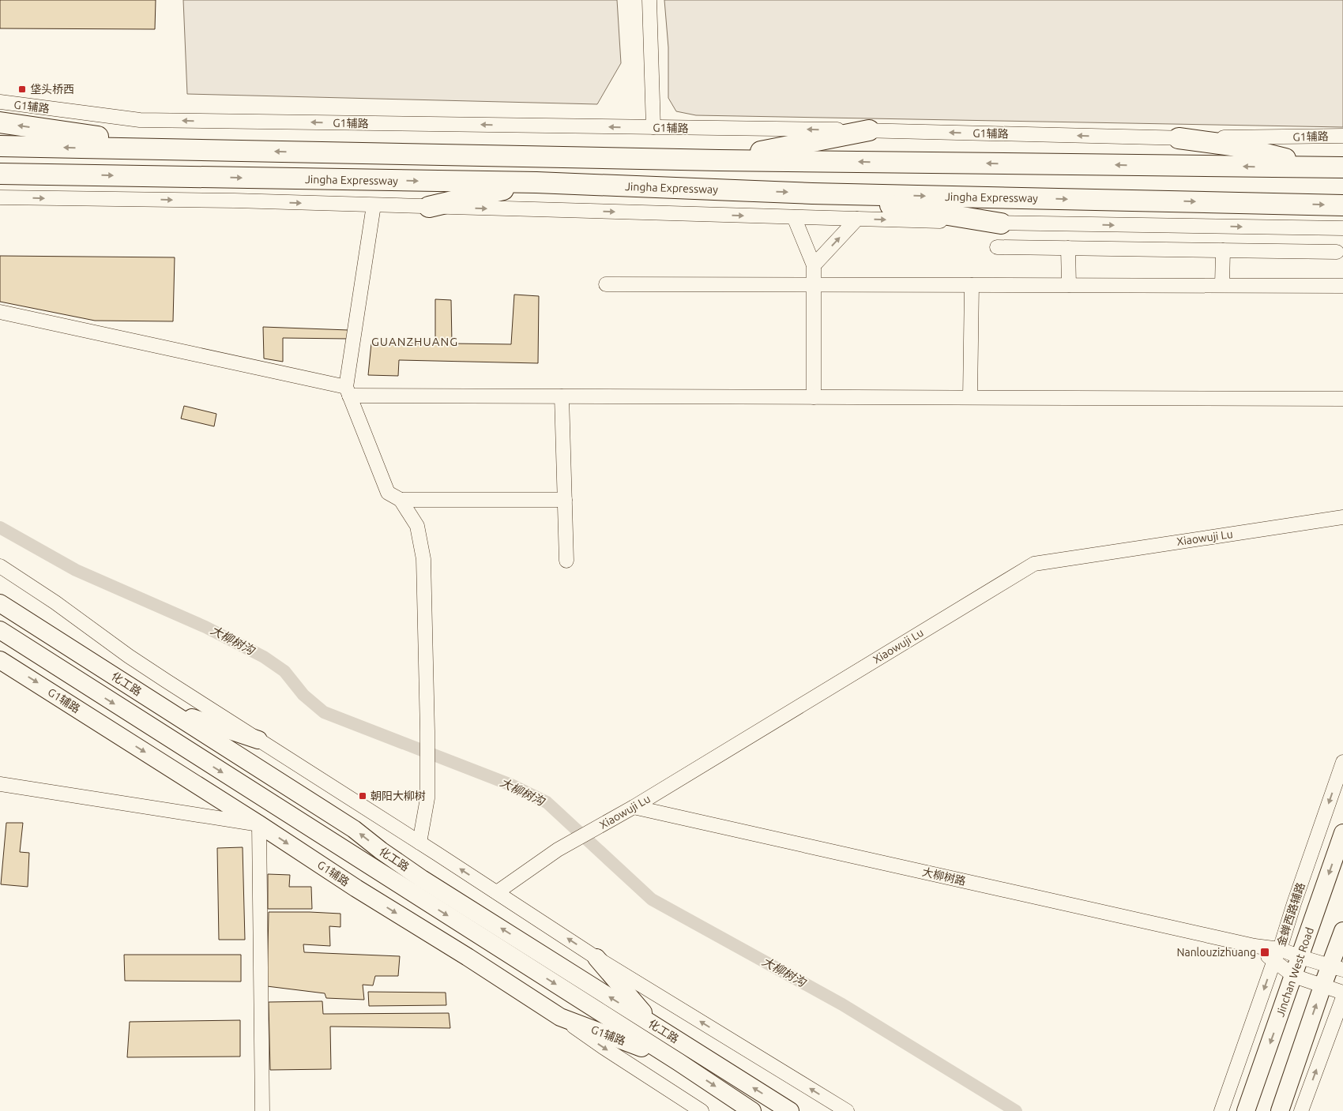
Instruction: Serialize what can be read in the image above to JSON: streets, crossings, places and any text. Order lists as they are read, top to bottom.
{
  "streets": {
    "highway": ["Jingha Expressway"],
    "main road": ["G1辅路", "化工路", "Jinchan West Road"],
    "street": ["Xiaowuji Lu", "大柳树路", "金蝉西路辅路"]
  },
  "crossings": [
    ["G1辅路", "化工路"],
    ["Xiaowuji Lu", "大柳树路"],
    ["大柳树路", "金蝉西路辅路"],
    ["大柳树路", "Jinchan West Road"]
  ],
  "districts": ["GUANZHUANG"],
  "water": ["大柳树沟"],
  "places": {
    "transit": ["垡头桥西", "朝阳大柳树", "Nanlouzizhuang"]
  }
}
